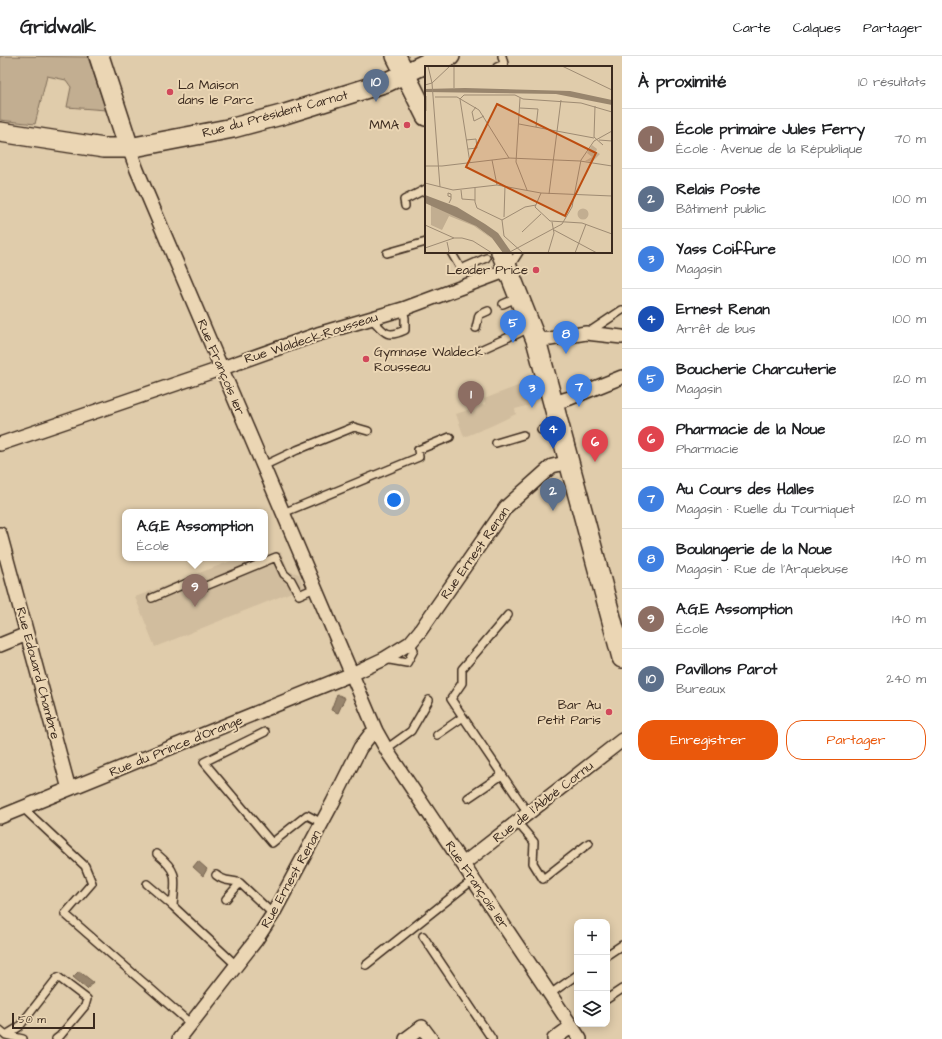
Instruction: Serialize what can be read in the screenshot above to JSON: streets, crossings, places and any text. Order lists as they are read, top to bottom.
{
  "streets": {
    "main road": ["Rue du Président Carnot", "Rue François 1er"],
    "street": [
      "Rue Waldeck-Rousseau",
      "Rue Ernest Renan",
      "Rue Edouard Chambre",
      "Rue du Prince d'Orange",
      "Rue de l'Abbé Cornu"
    ]
  },
  "crossings": [
    ["Rue du Président Carnot", "Rue François 1er"],
    ["Rue Waldeck-Rousseau", "Rue François 1er"],
    ["Rue François 1er", "Rue Ernest Renan"],
    ["Rue François 1er", "Rue du Prince d'Orange"],
    ["Rue François 1er", "Rue de l'Abbé Cornu"],
    ["Rue Ernest Renan", "Rue du Prince d'Orange"],
    ["Rue Edouard Chambre", "Rue du Prince d'Orange"]
  ],
  "places": [
    "La Maison dans le Parc",
    "MMA",
    "Leader Price",
    "Gymnase Waldeck Rousseau",
    "Bar Au Petit Paris"
  ],
  "scale_bar": "50 m",
  "page": {
    "header": "Gridwalk",
    "nav": ["Carte", "Calques", "Partager"],
    "heading": ["À proximité", "10 résultats"],
    "pins": [
      "10",
      "5",
      "8",
      "7",
      "3",
      "1",
      "4",
      "6",
      "2",
      "9"
    ],
    "list": [
      {
        "mark": "1",
        "name": "École primaire Jules Ferry",
        "note": "École · Avenue de la République",
        "value": "70 m"
      },
      {
        "mark": "2",
        "name": "Relais Poste",
        "note": "Bâtiment public",
        "value": "100 m"
      },
      {
        "mark": "3",
        "name": "Yass Coiffure",
        "note": "Magasin",
        "value": "100 m"
      },
      {
        "mark": "4",
        "name": "Ernest Renan",
        "note": "Arrêt de bus",
        "value": "100 m"
      },
      {
        "mark": "5",
        "name": "Boucherie Charcuterie",
        "note": "Magasin",
        "value": "120 m"
      },
      {
        "mark": "6",
        "name": "Pharmacie de la Noue",
        "note": "Pharmacie",
        "value": "120 m"
      },
      {
        "mark": "7",
        "name": "Au Cours des Halles",
        "note": "Magasin · Ruelle du Tourniquet",
        "value": "120 m"
      },
      {
        "mark": "8",
        "name": "Boulangerie de la Noue",
        "note": "Magasin · Rue de l'Arquebuse",
        "value": "140 m"
      },
      {
        "mark": "9",
        "name": "A.G.E Assomption",
        "note": "École",
        "value": "140 m"
      },
      {
        "mark": "10",
        "name": "Pavillons Parot",
        "note": "Bureaux",
        "value": "240 m"
      }
    ],
    "popup": ["A.G.E Assomption", "École"],
    "buttons": ["Enregistrer", "Partager"],
    "map_buttons": ["+", "−"],
    "scale": "50 m"
  }
}
